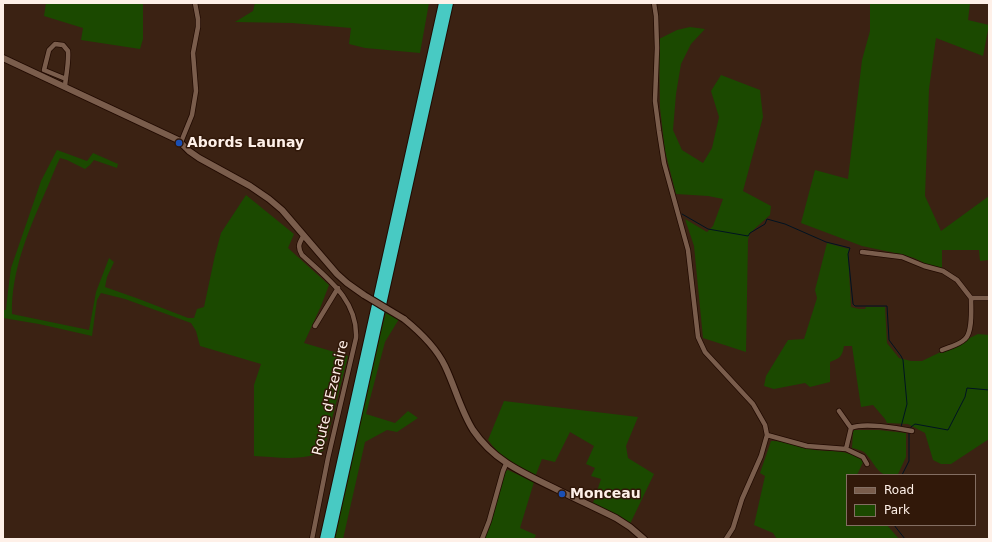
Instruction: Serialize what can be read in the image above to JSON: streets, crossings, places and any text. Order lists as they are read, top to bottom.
{
  "streets": {
    "street": ["Route d'Ezenaire"]
  },
  "places": ["Abords Launay", "Monceau"],
  "legend": ["Road", "Park"]
}
